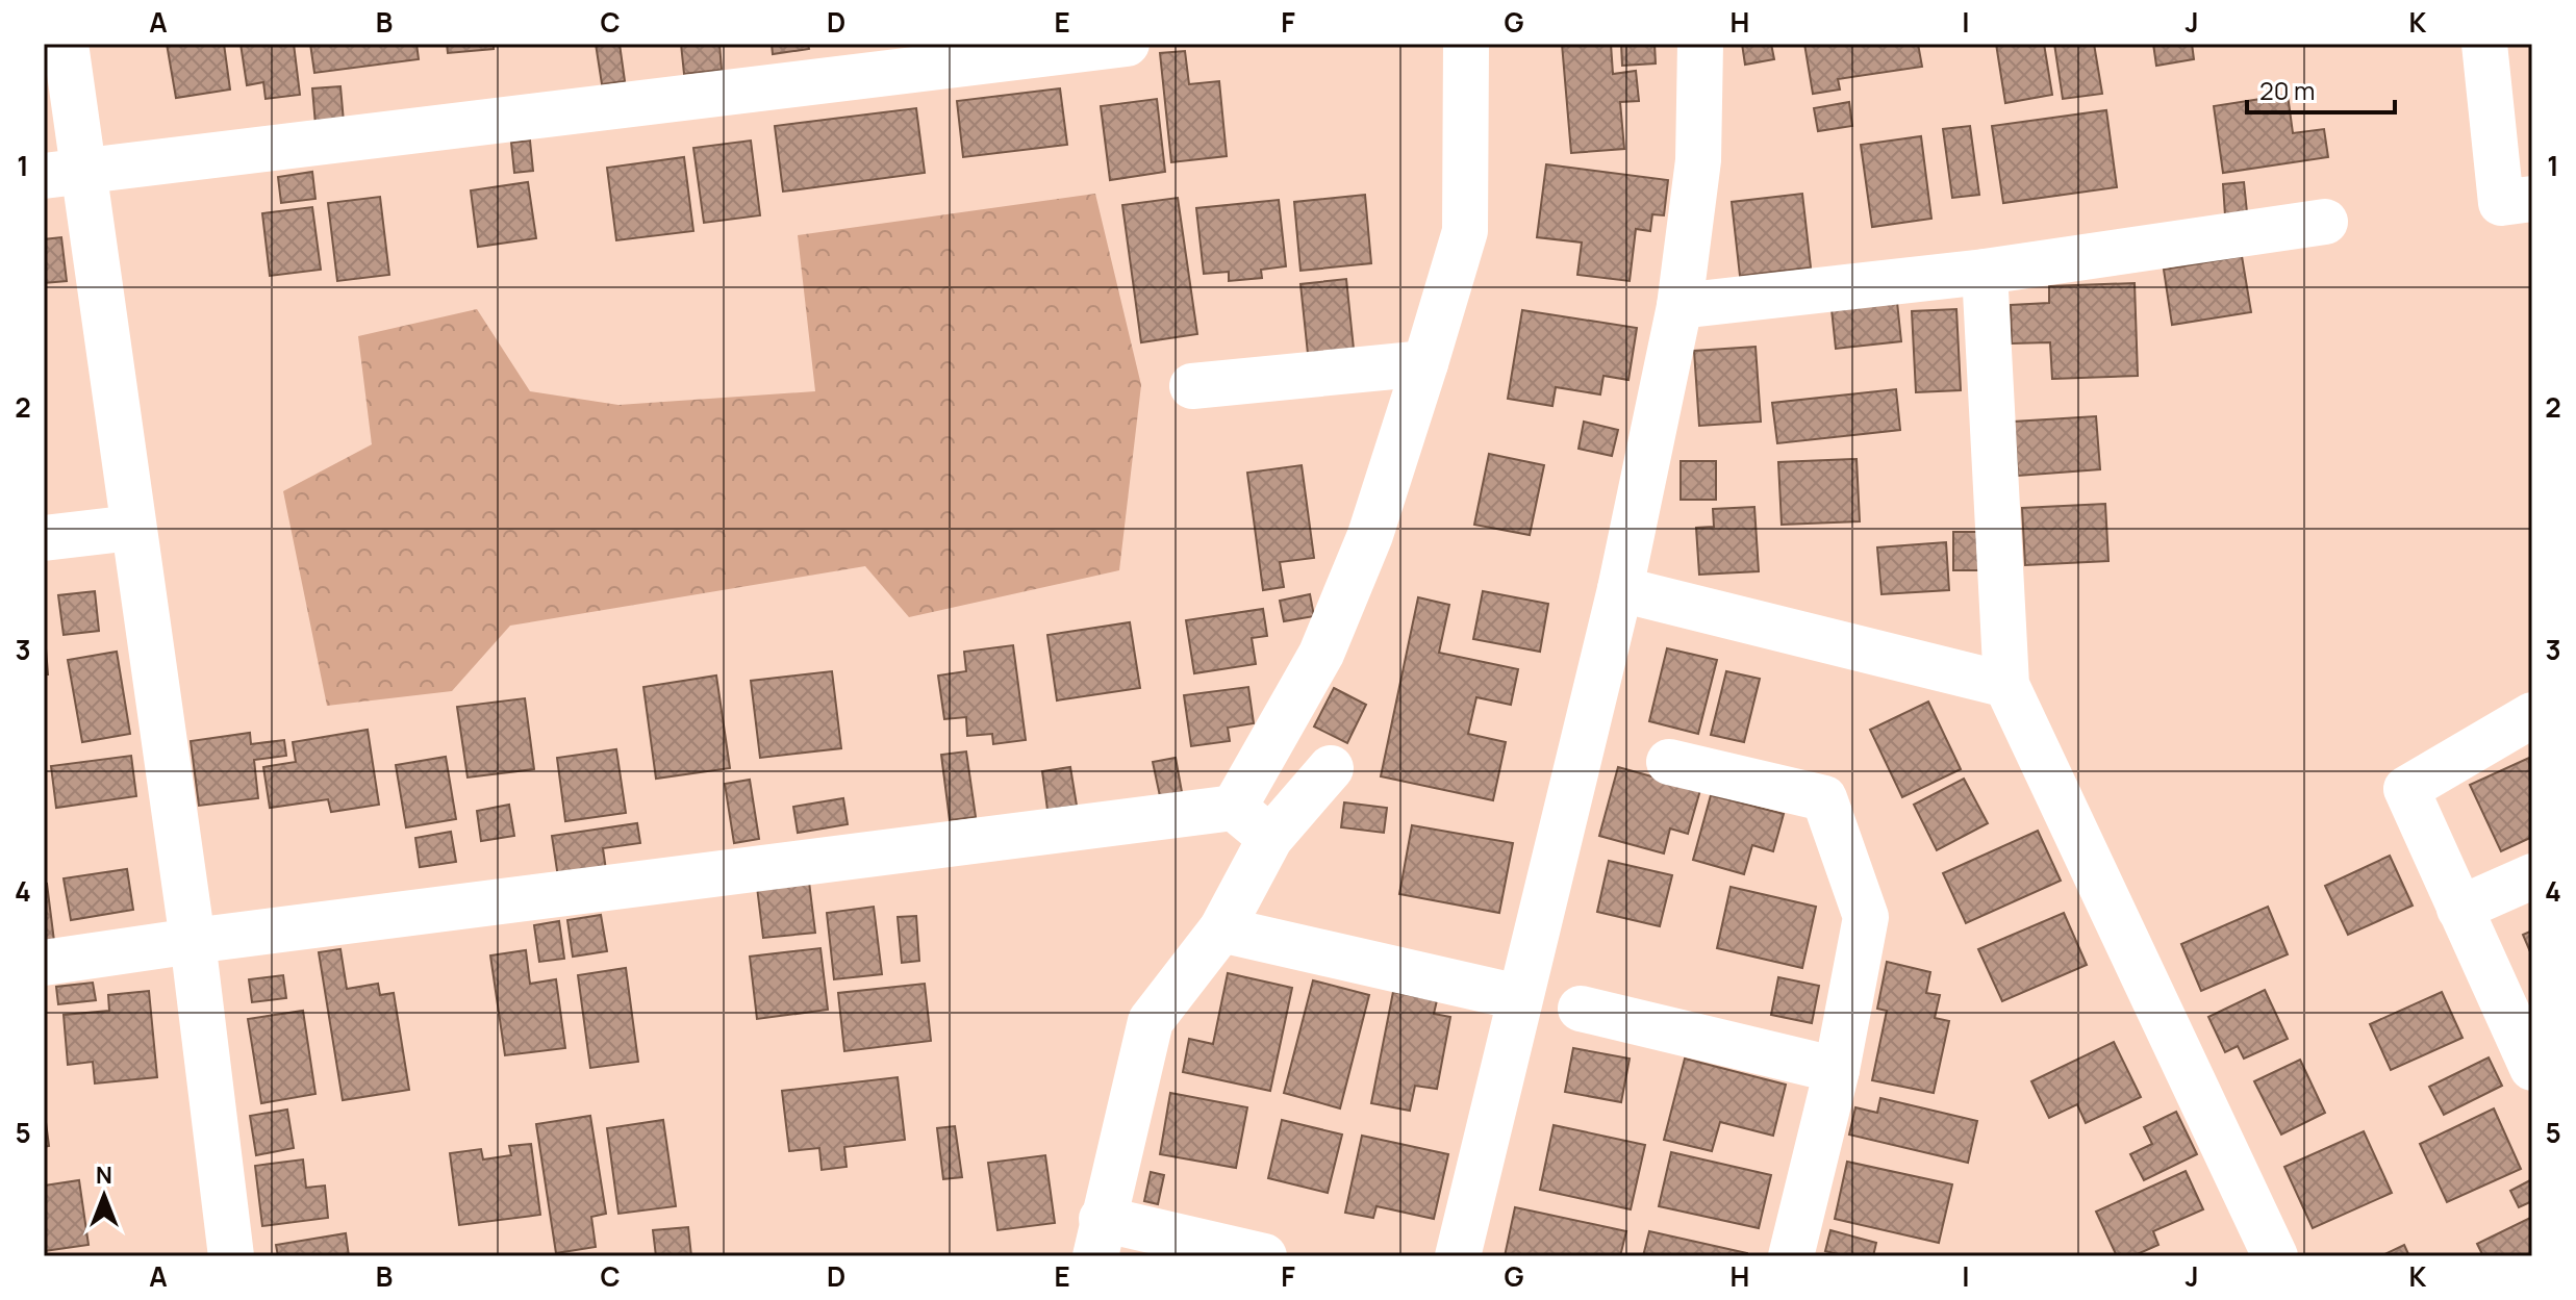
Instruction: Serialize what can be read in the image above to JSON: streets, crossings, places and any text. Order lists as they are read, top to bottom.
{
  "scale_bar": "20 m",
  "north": "top",
  "grid": {
    "columns": [
      "A",
      "B",
      "C",
      "D",
      "E",
      "F",
      "G",
      "H",
      "I",
      "J",
      "K"
    ],
    "rows": [
      "1",
      "2",
      "3",
      "4",
      "5"
    ]
  }
}
